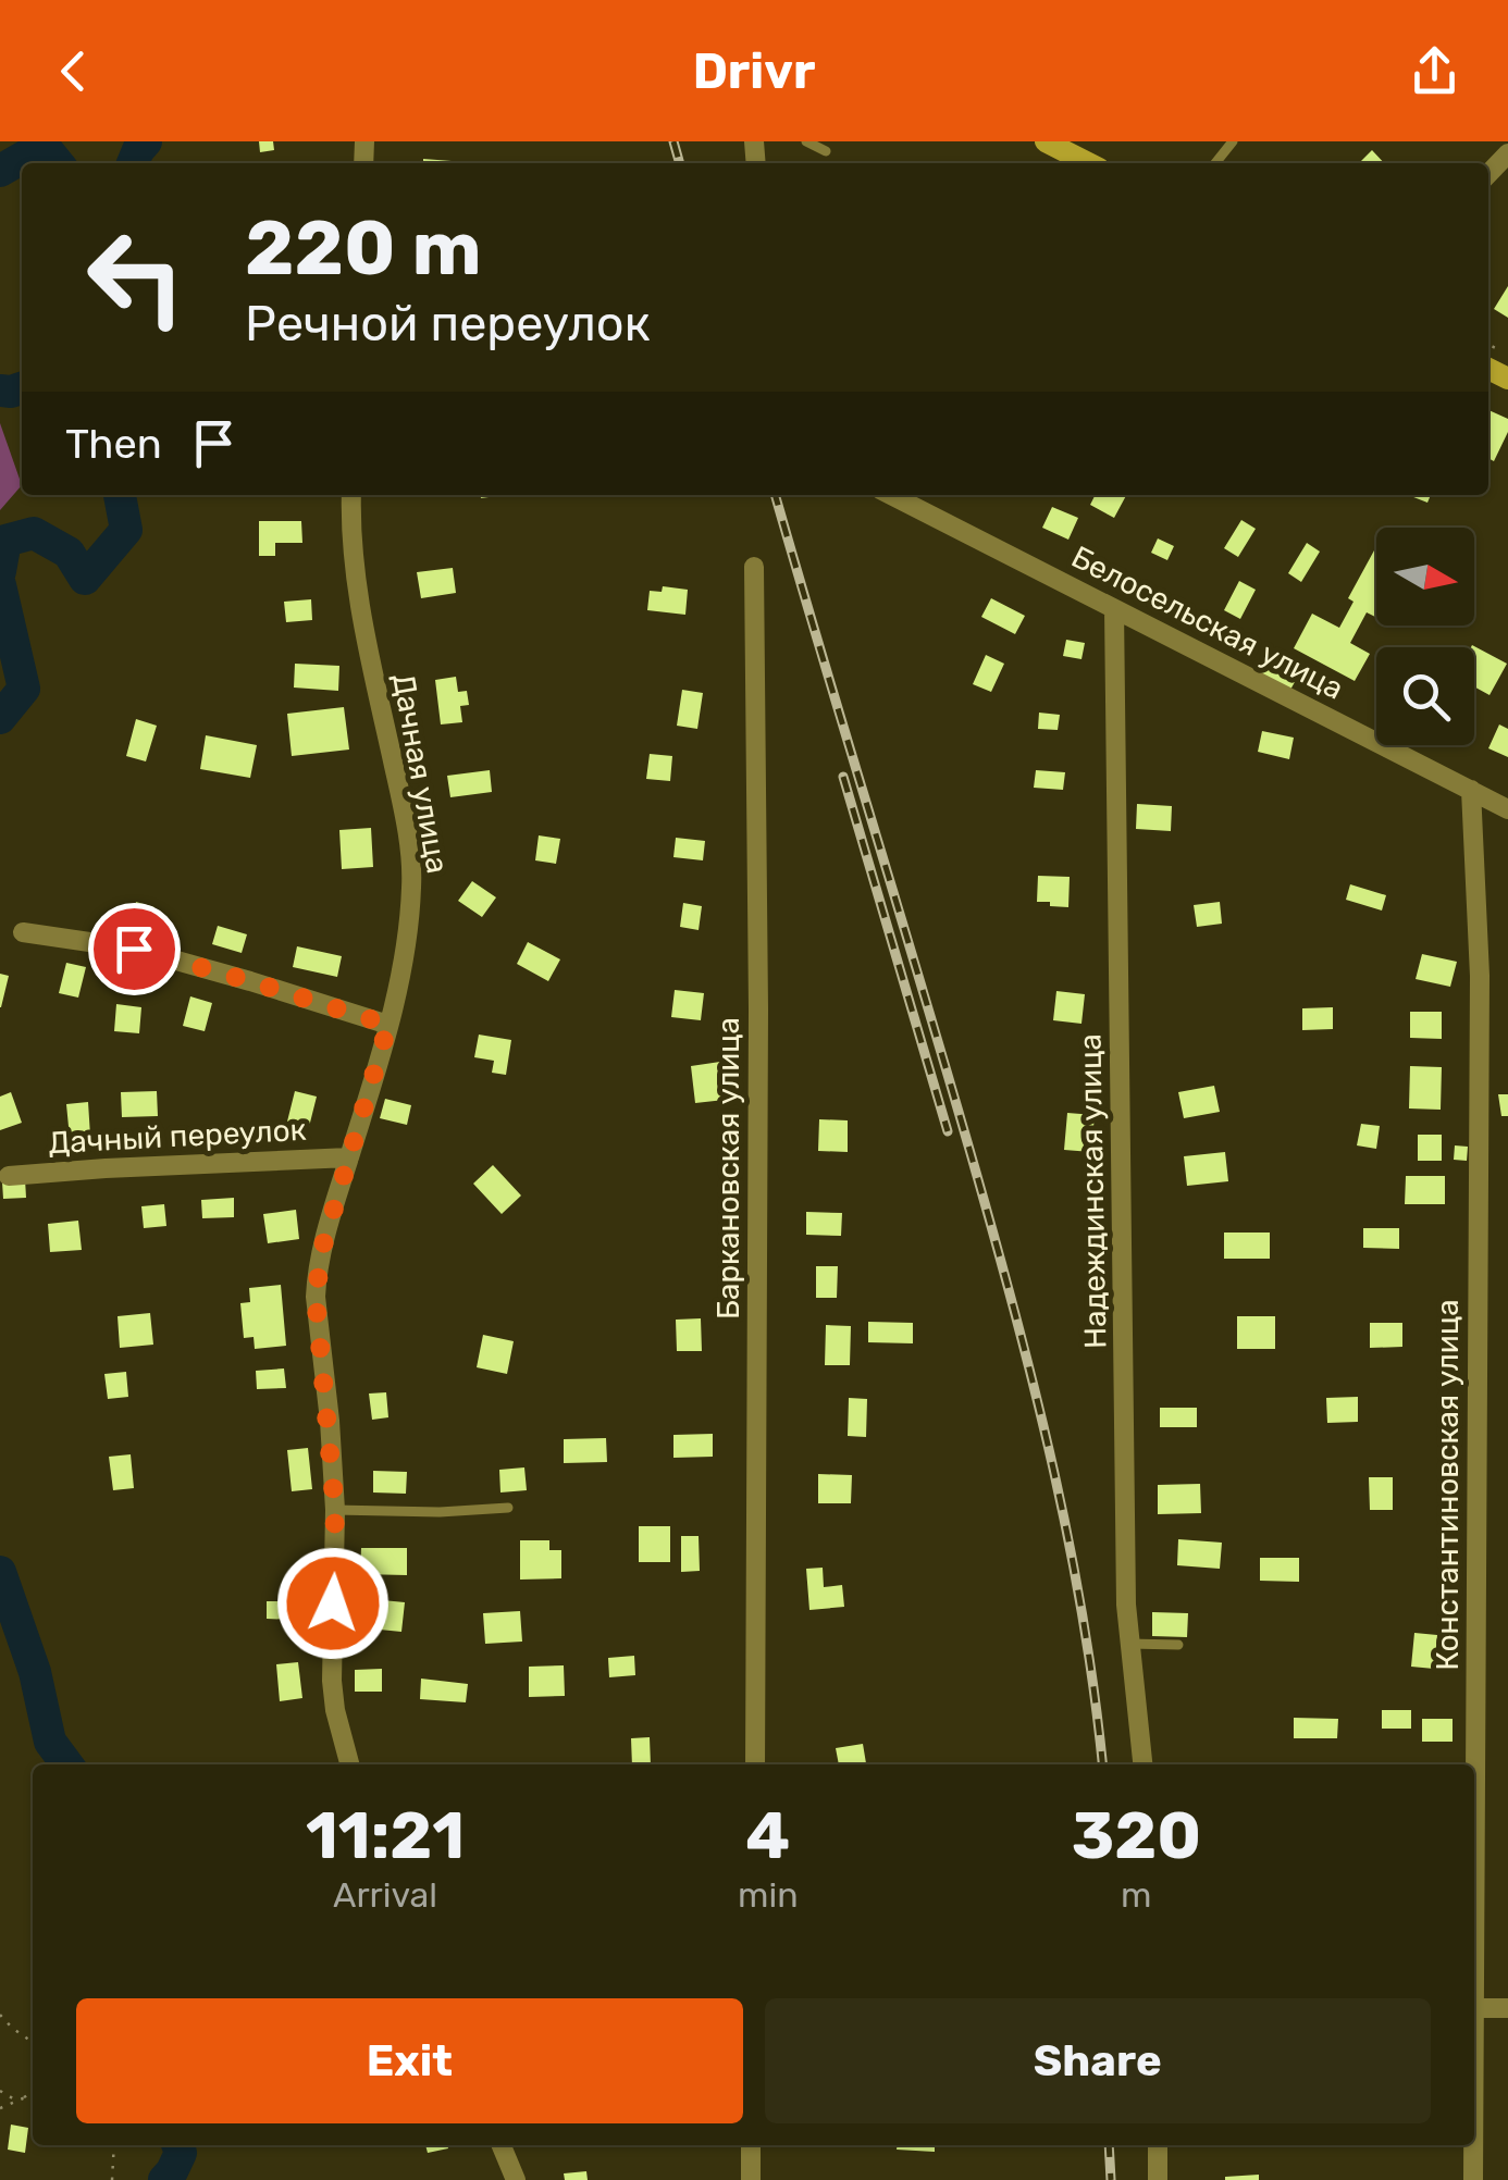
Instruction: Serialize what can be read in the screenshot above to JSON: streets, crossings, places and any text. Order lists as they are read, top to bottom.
{
  "streets": {
    "street": [
      "Белосельская улица",
      "Дачная улица",
      "Дачный переулок",
      "Баркановская улица",
      "Надеждинская улица",
      "Константиновская улица"
    ]
  },
  "crossings": [
    ["Белосельская улица", "Надеждинская улица"],
    ["Белосельская улица", "Константиновская улица"],
    ["Дачная улица", "Дачный переулок"]
  ],
  "north": "right",
  "page": {
    "header": "Drivr",
    "turn": ["220 m", "Речной переулок"],
    "then": "Then",
    "eta": [
      "11:21",
      "Arrival",
      "4",
      "min",
      "320",
      "m"
    ],
    "buttons": ["Exit", "Share"]
  }
}
